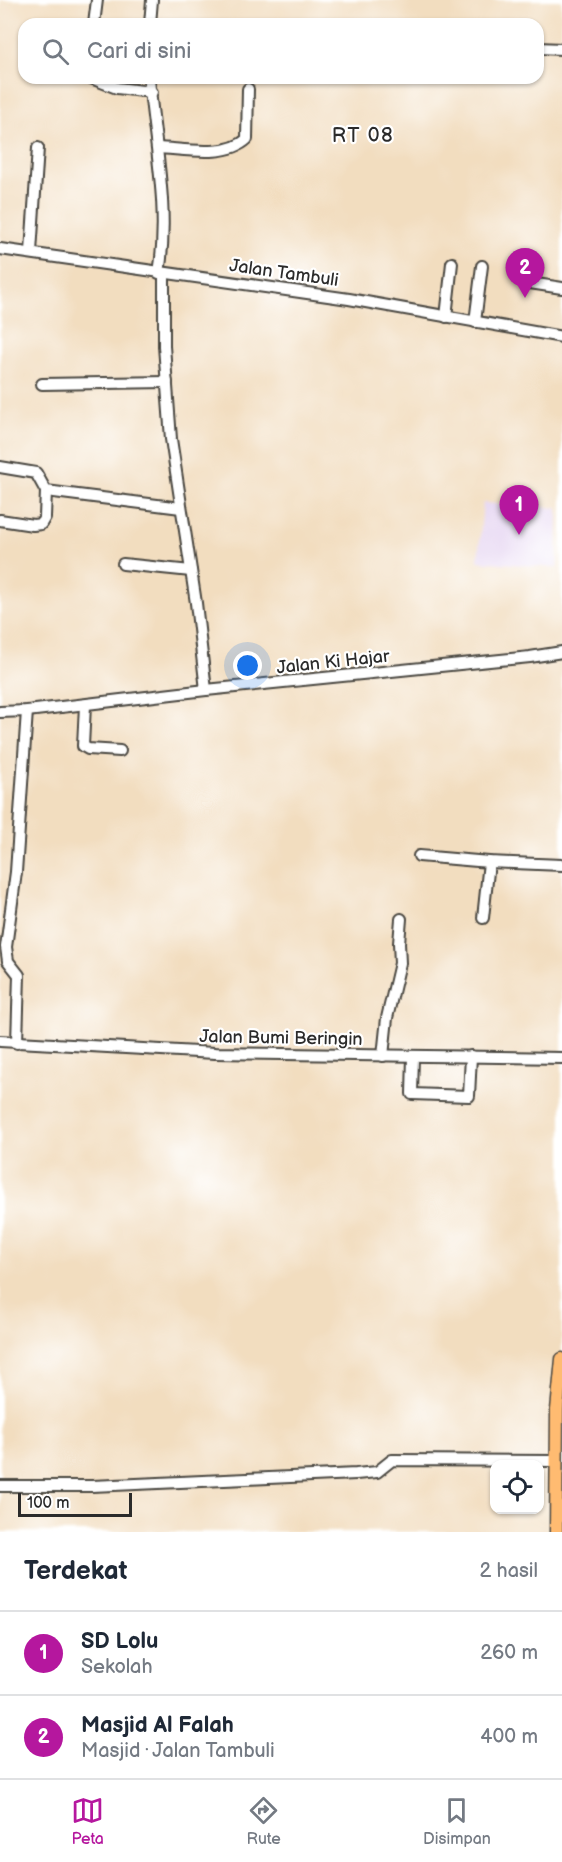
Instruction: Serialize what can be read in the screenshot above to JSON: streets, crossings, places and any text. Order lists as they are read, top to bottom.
{
  "streets": {
    "street": ["Jalan Tambuli", "Jalan Ki Hajar", "Jalan Bumi Beringin"]
  },
  "districts": ["RT 08"],
  "scale_bar": "100 m",
  "page": {
    "search": "Cari di sini",
    "pins": ["2", "1"],
    "scale": "100 m",
    "heading": ["Terdekat", "2 hasil"],
    "list": [
      {
        "mark": "1",
        "name": "SD Lolu",
        "note": "Sekolah",
        "value": "260 m"
      },
      {
        "mark": "2",
        "name": "Masjid Al Falah",
        "note": "Masjid · Jalan Tambuli",
        "value": "400 m"
      }
    ],
    "nav": ["Peta", "Rute", "Disimpan"]
  }
}
